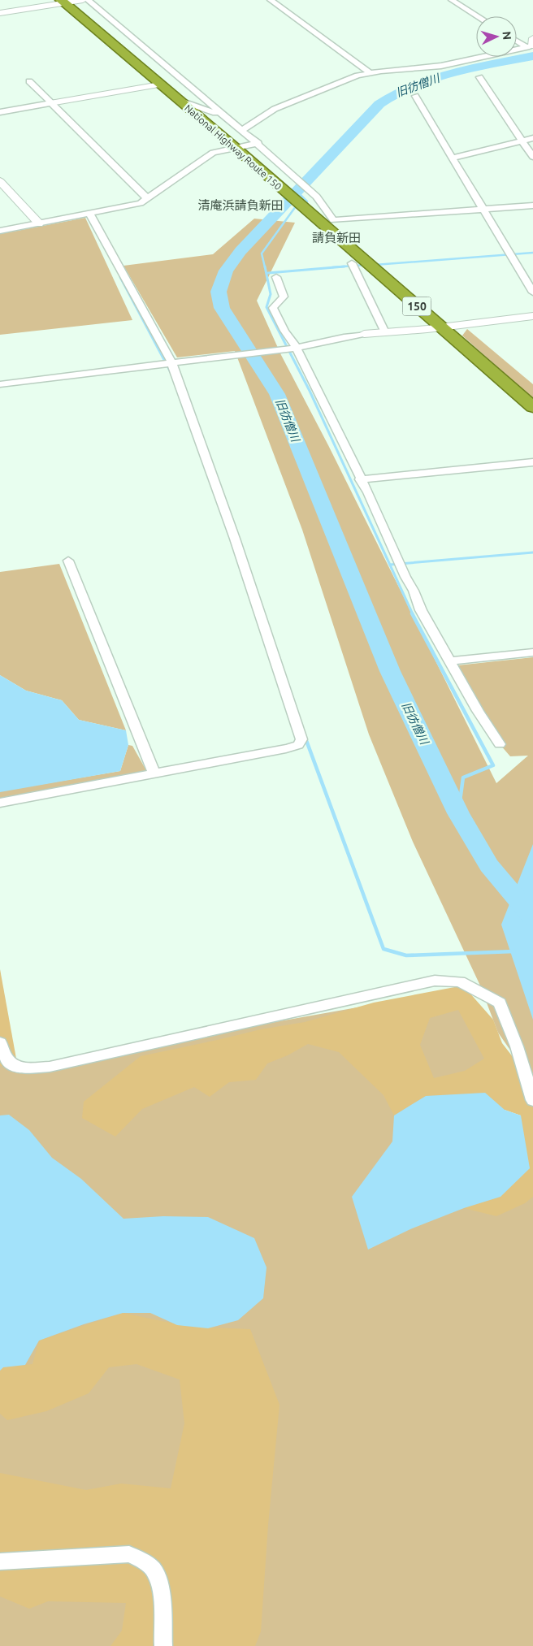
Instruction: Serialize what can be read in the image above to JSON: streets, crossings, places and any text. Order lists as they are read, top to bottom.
{
  "streets": {
    "highway": ["National Highway Route 150", "150"]
  },
  "districts": ["清庵浜請負新田", "請負新田"],
  "water": ["旧彷僧川"],
  "north": "right"
}
